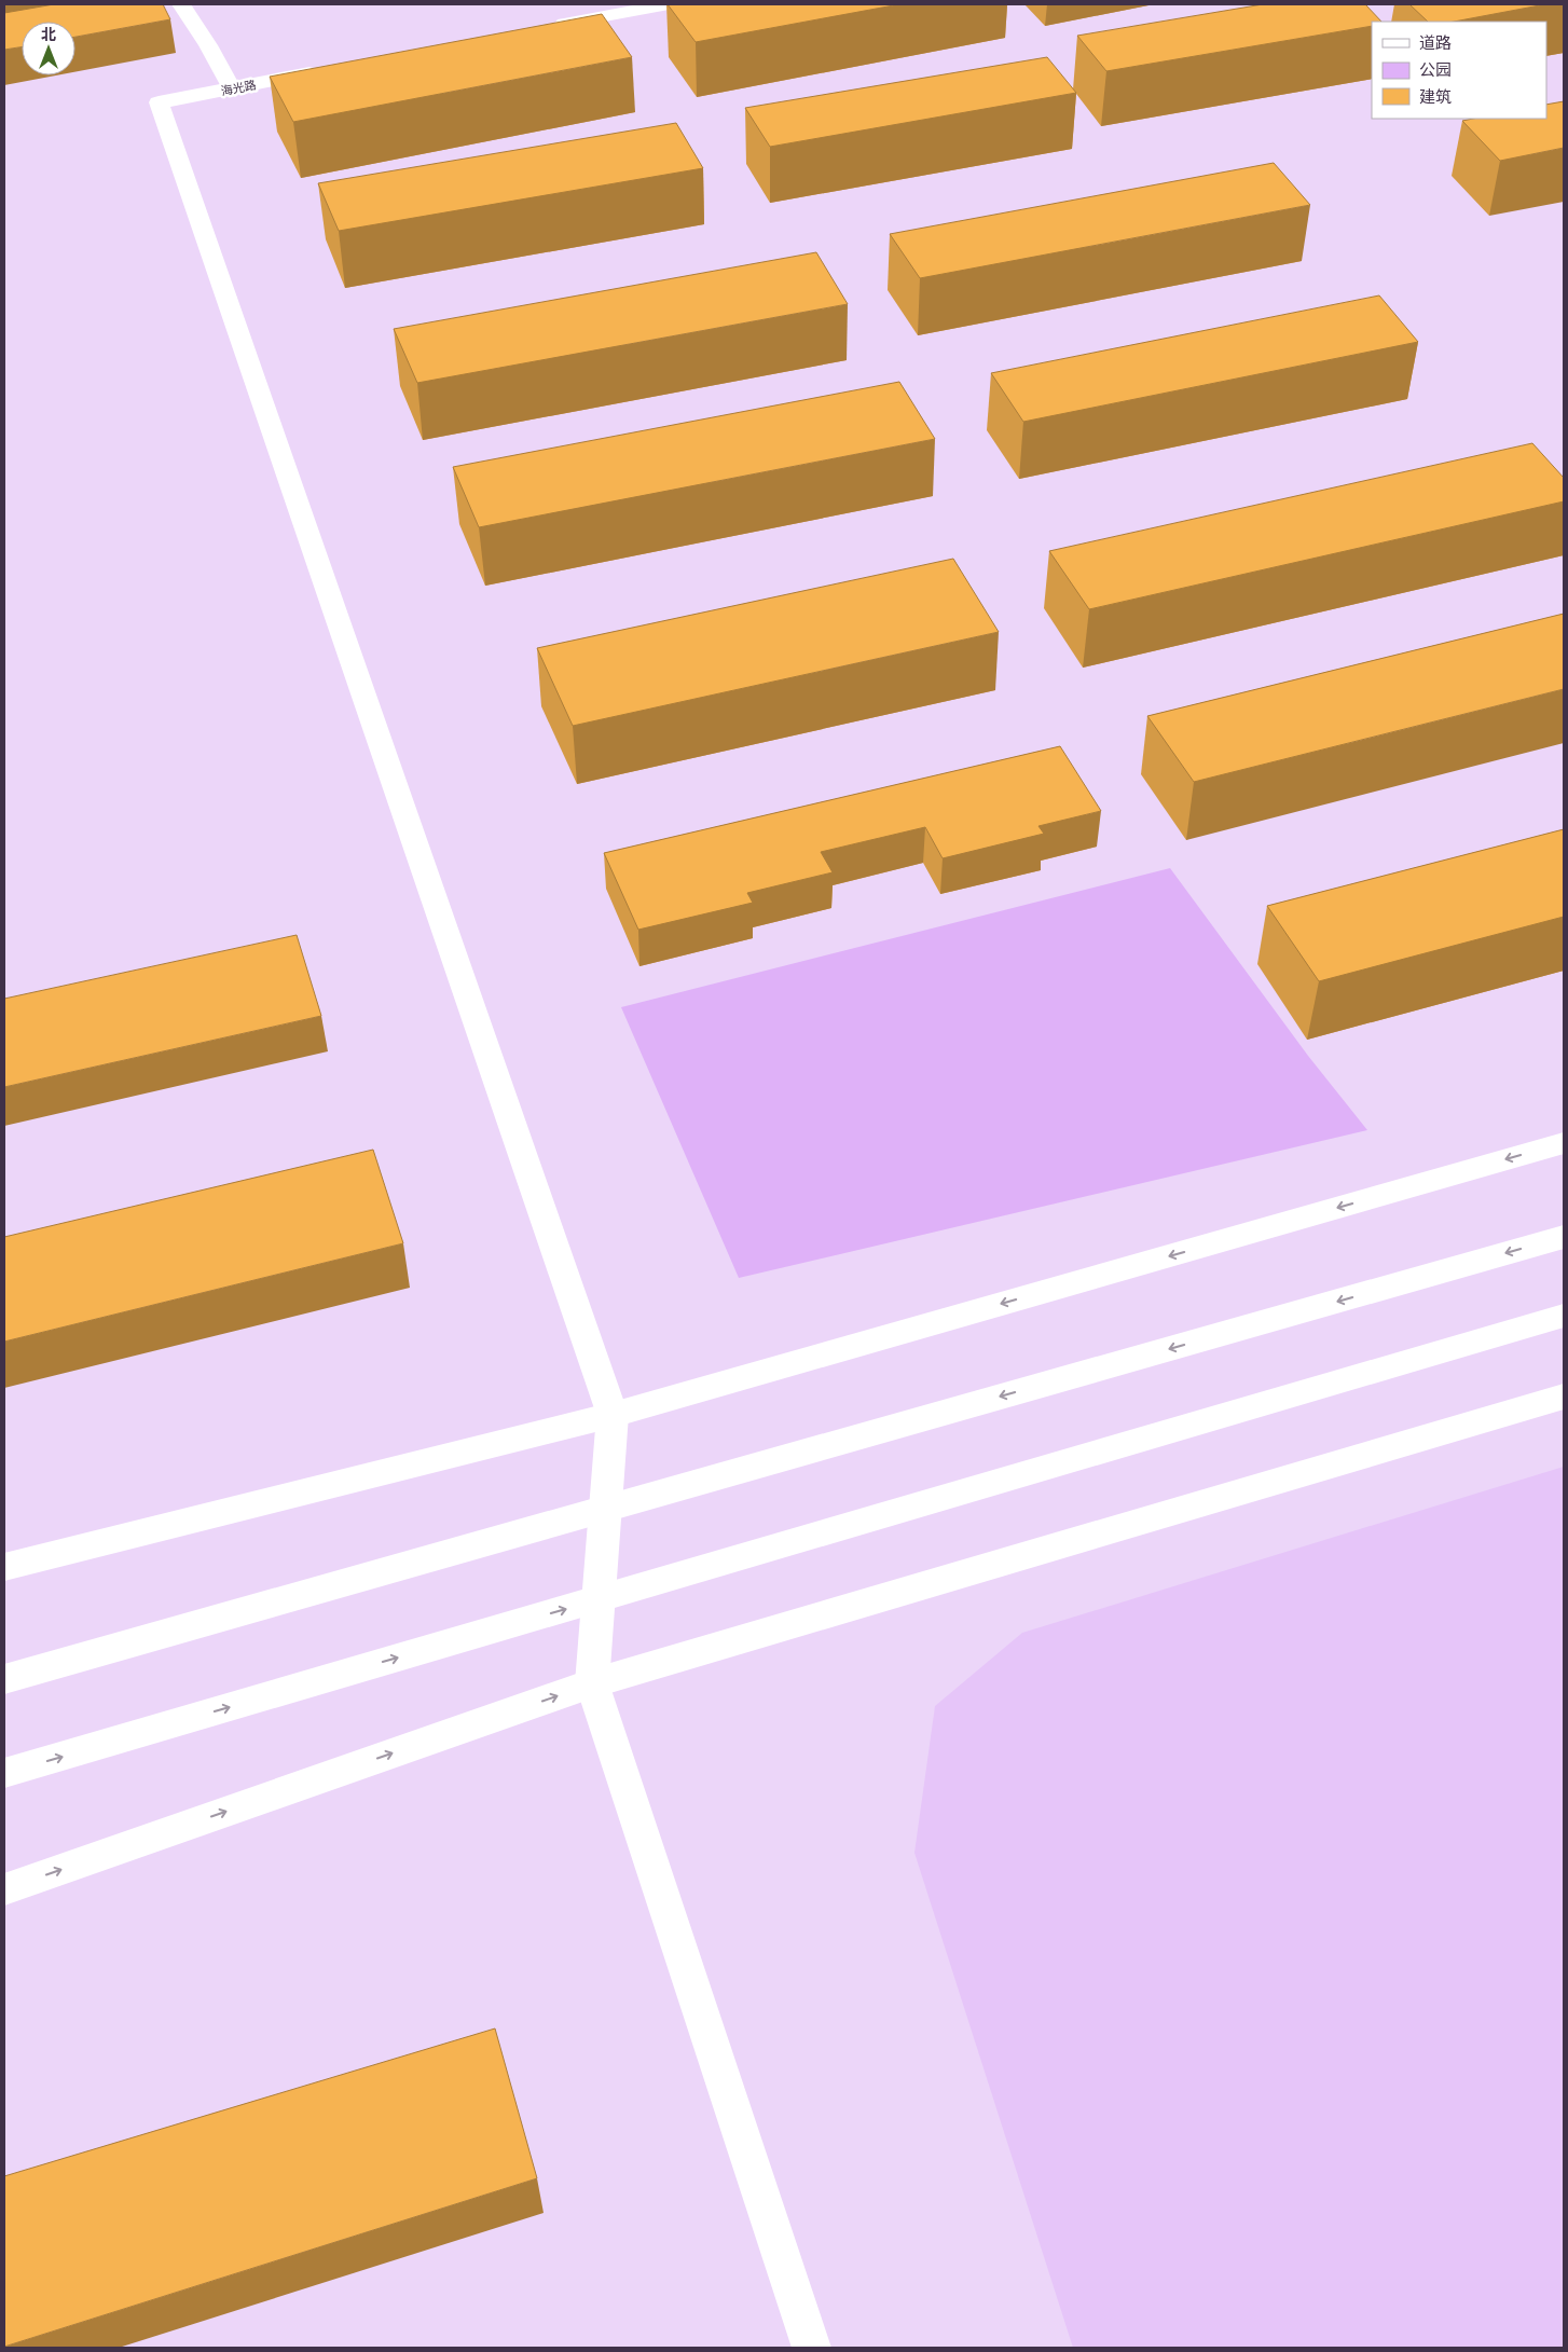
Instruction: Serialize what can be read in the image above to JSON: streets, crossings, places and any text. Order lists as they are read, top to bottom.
{
  "streets": {
    "street": ["海光路"]
  },
  "legend": ["道路", "公园", "建筑"],
  "north": "top"
}
